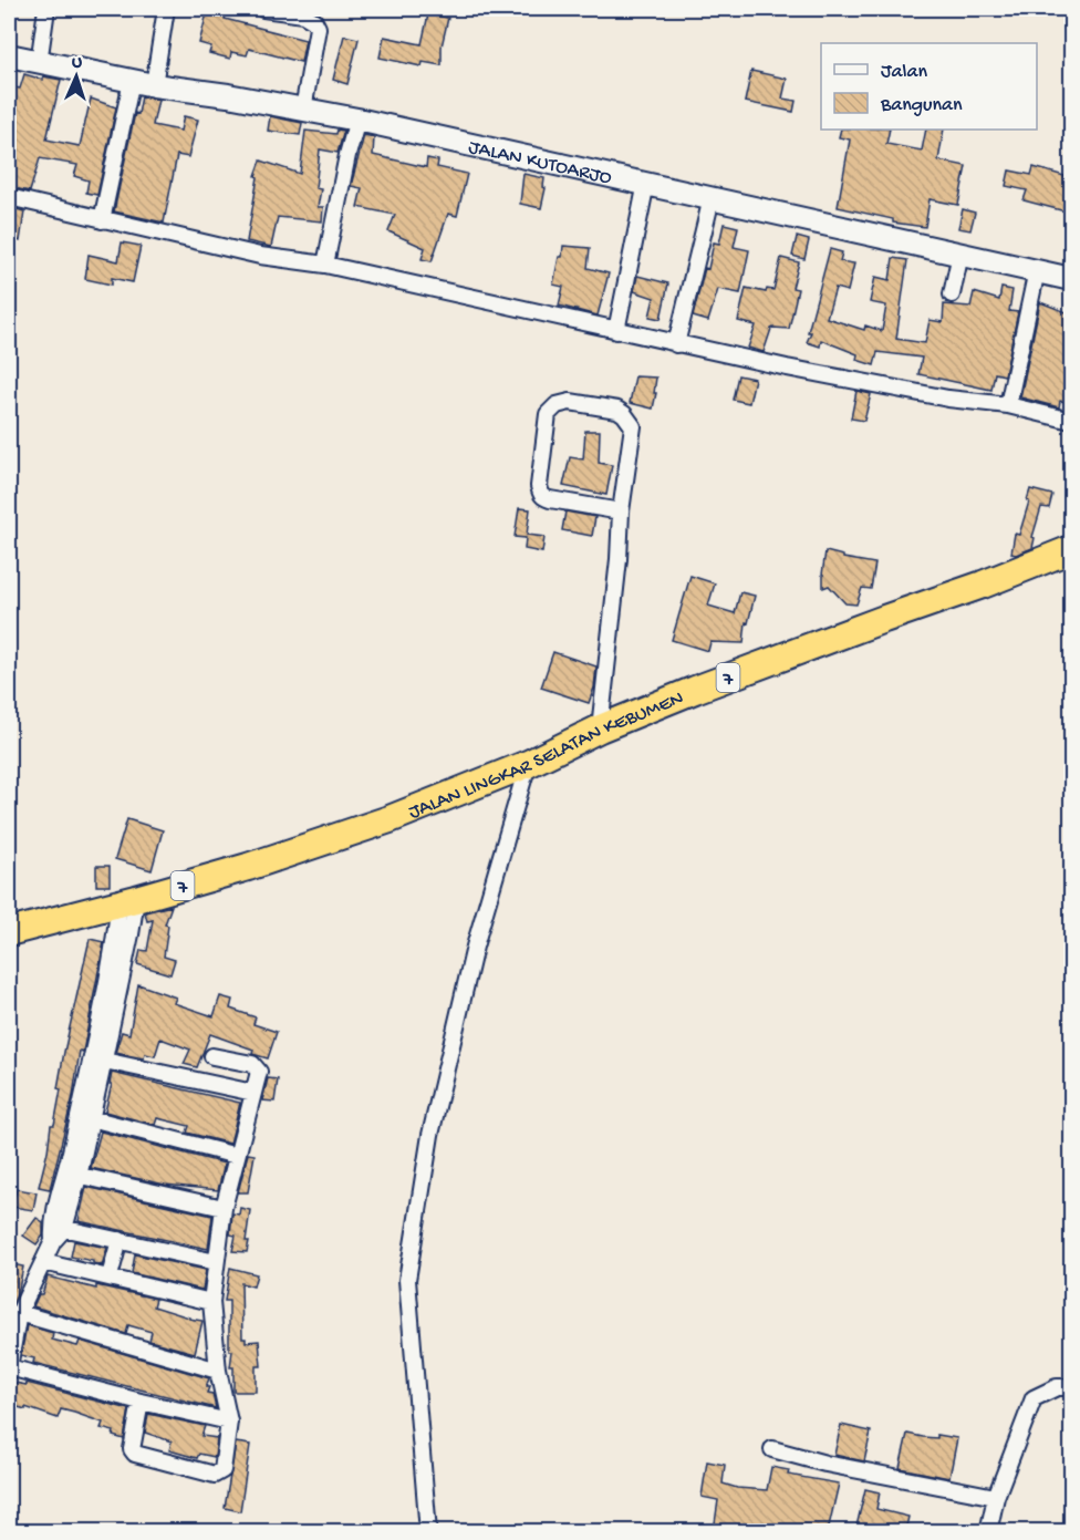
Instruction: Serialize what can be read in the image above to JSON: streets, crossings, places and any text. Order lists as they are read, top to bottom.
{
  "streets": {
    "highway": ["7", "JALAN LINGKAR SELATAN KEBUMEN"],
    "main road": ["JALAN KUTOARJO"]
  },
  "legend": ["Jalan", "Bangunan"],
  "north": "top"
}
